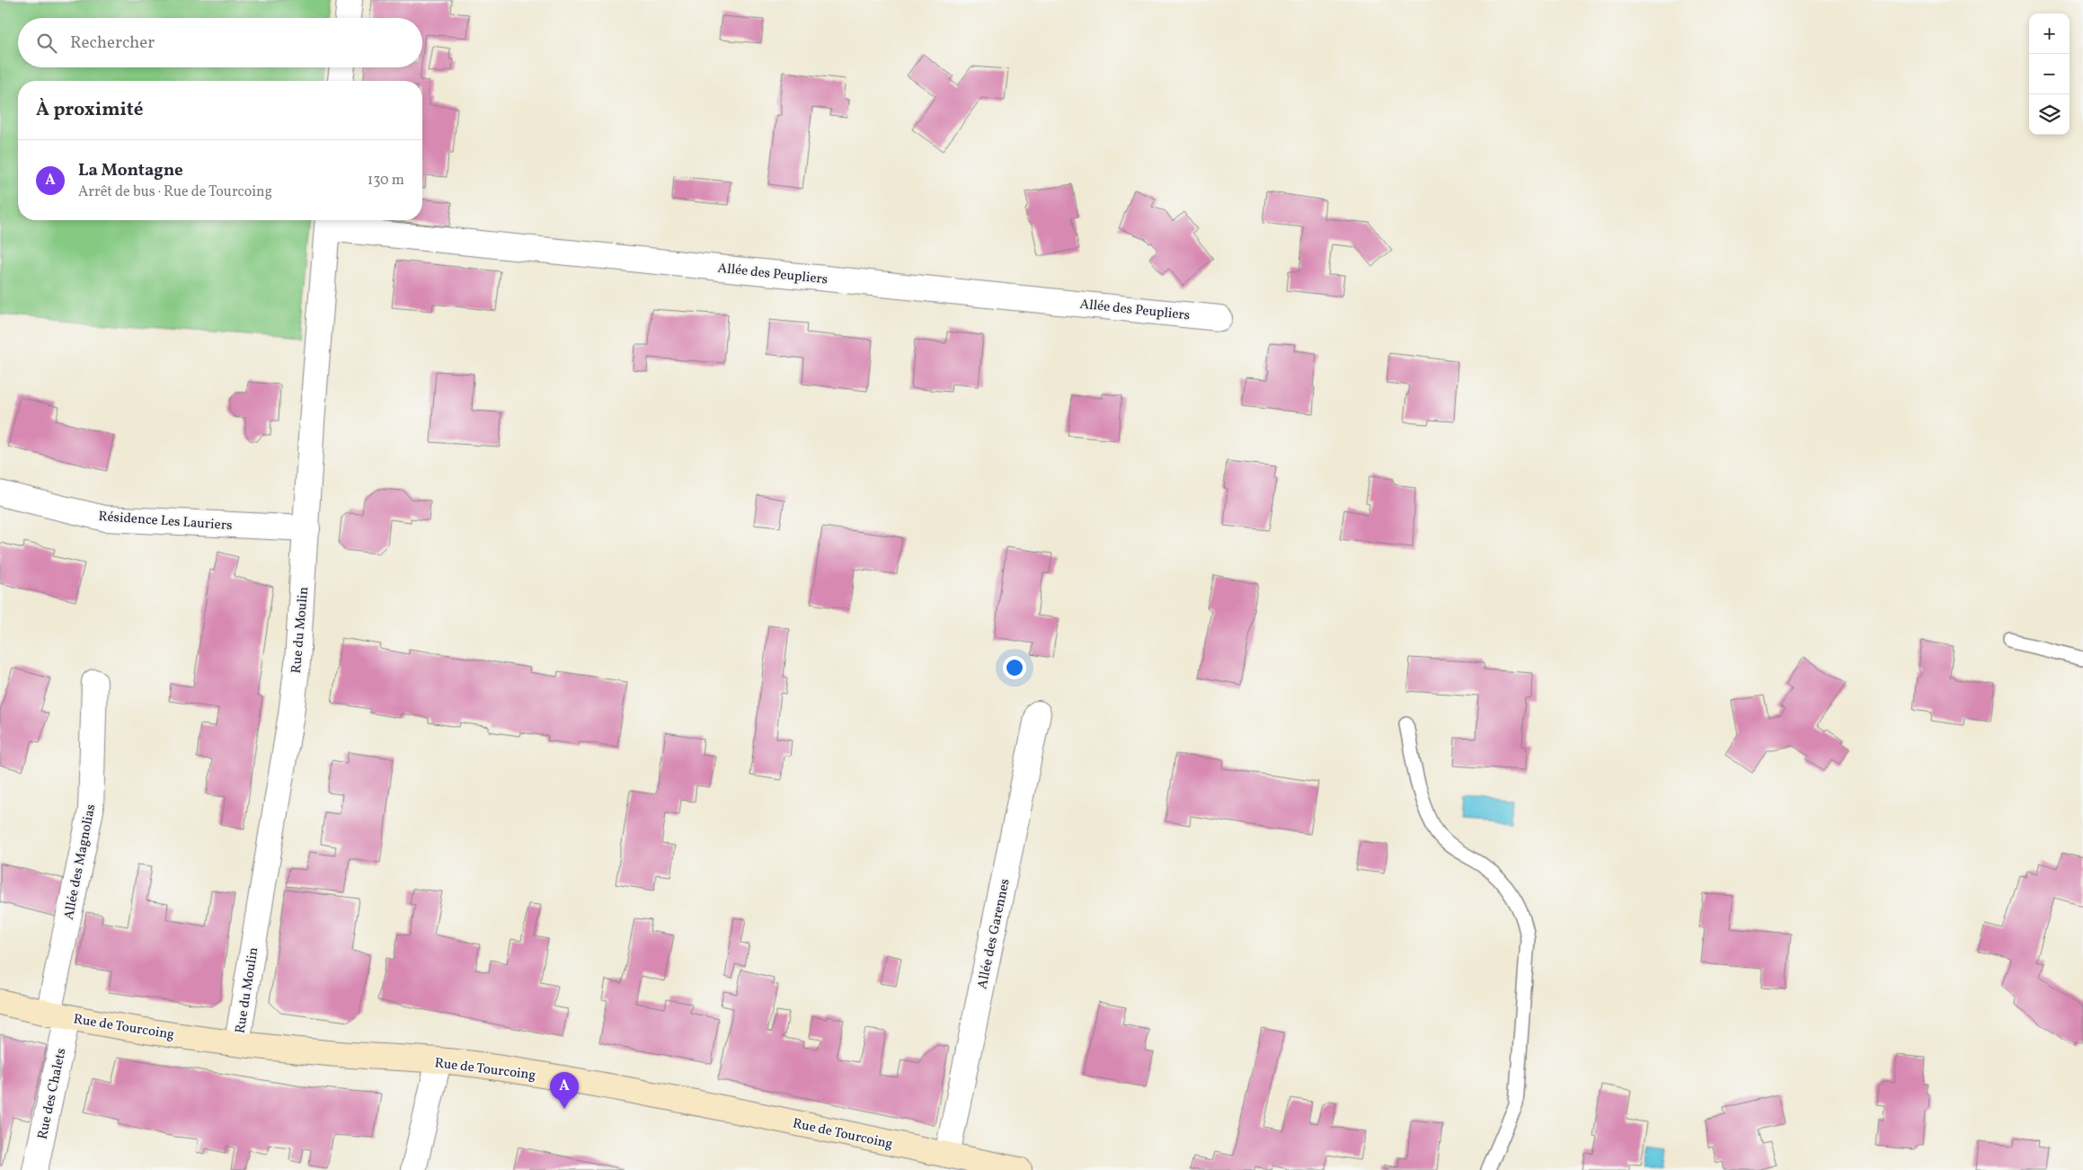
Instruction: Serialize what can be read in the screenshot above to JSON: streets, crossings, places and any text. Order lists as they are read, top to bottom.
{
  "streets": {
    "main road": ["Rue de Tourcoing"],
    "street": [
      "Allée des Peupliers",
      "Résidence Les Lauriers",
      "Rue du Moulin",
      "Allée des Magnolias",
      "Allée des Garennes",
      "Rue des Chalets"
    ]
  },
  "crossings": [
    ["Allée des Peupliers", "Rue du Moulin"],
    ["Résidence Les Lauriers", "Rue du Moulin"],
    ["Rue du Moulin", "Rue de Tourcoing"],
    ["Allée des Magnolias", "Rue de Tourcoing"],
    ["Allée des Magnolias", "Rue des Chalets"],
    ["Allée des Garennes", "Rue de Tourcoing"],
    ["Rue de Tourcoing", "Rue des Chalets"]
  ],
  "page": {
    "map_buttons": ["+", "−"],
    "search": "Rechercher",
    "heading": "À proximité",
    "list": [
      {
        "mark": "A",
        "name": "La Montagne",
        "note": "Arrêt de bus · Rue de Tourcoing",
        "value": "130 m"
      }
    ],
    "pins": "A"
  }
}
